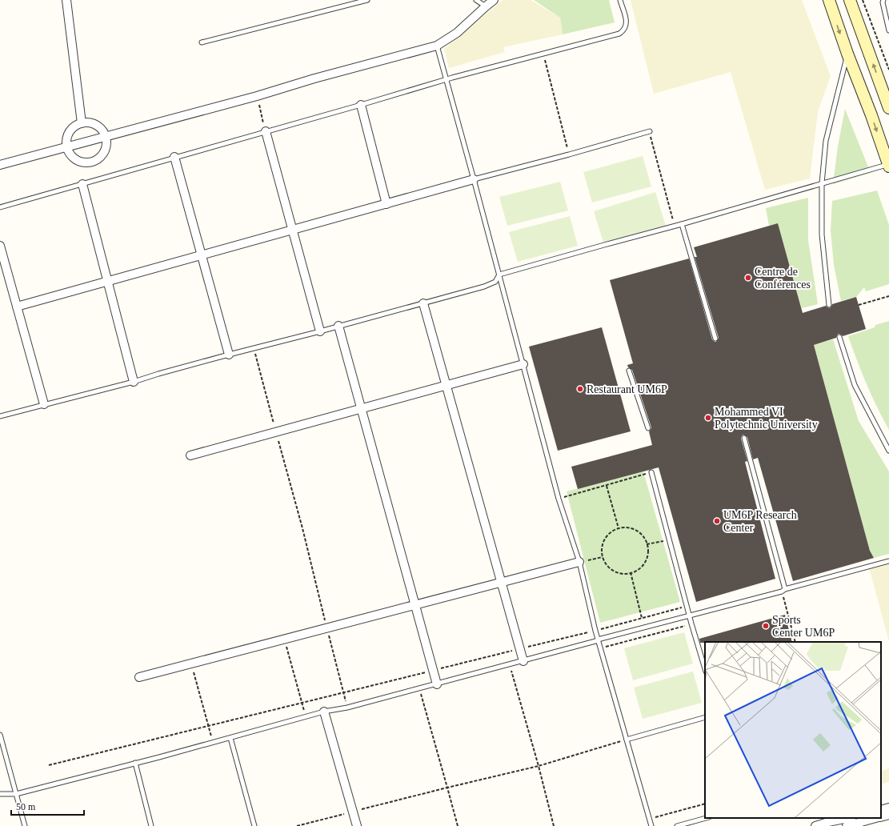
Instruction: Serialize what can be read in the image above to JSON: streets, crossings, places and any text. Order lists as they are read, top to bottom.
{
  "places": [
    "Centre de Conférences",
    "Restaurant UM6P",
    "Mohammed VI Polytechnic University",
    "UM6P Research Center",
    "Sports Center UM6P"
  ],
  "scale_bar": "50 m"
}
